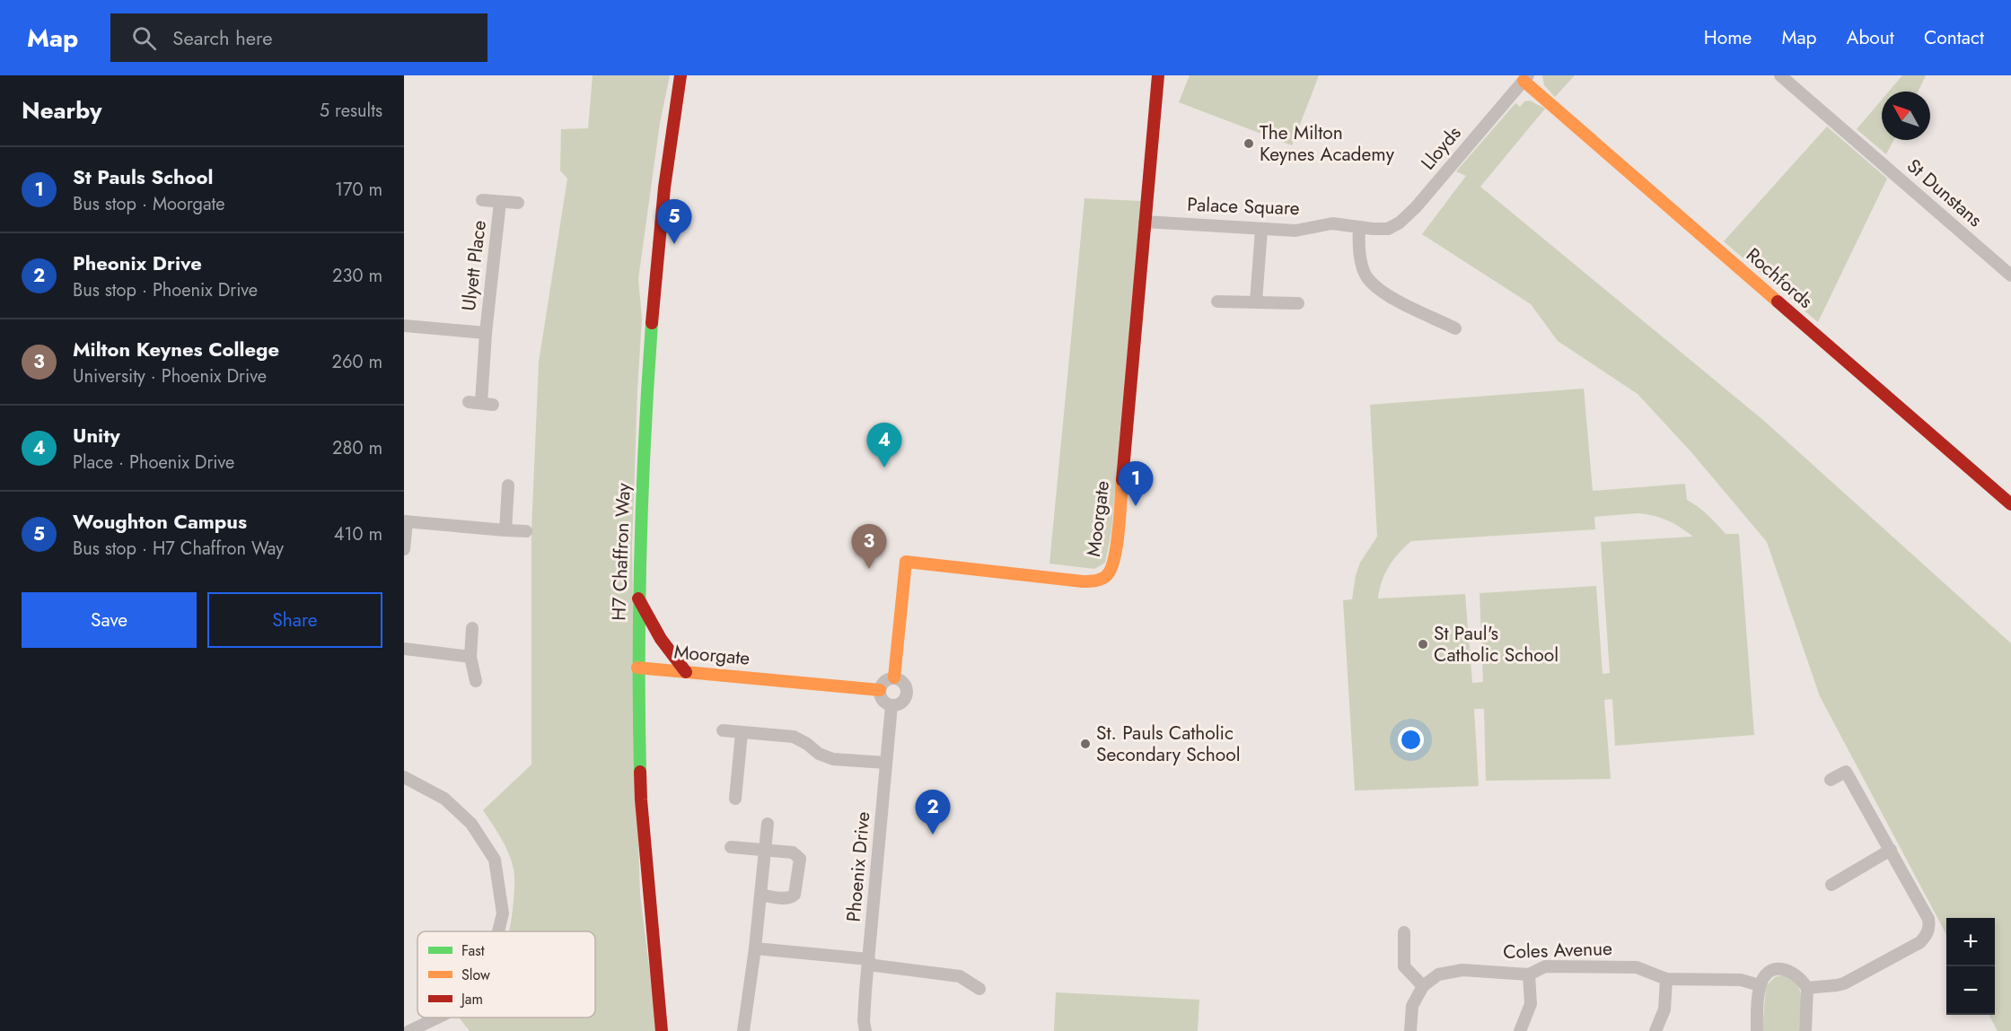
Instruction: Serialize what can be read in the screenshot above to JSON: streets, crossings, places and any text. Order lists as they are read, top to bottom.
{
  "streets": {
    "street": [
      "Lloyds",
      "St Dunstans",
      "Palace Square",
      "Ulyett Place",
      "Rochfords",
      "Moorgate",
      "H7 Chaffron Way",
      "Phoenix Drive",
      "Coles Avenue"
    ]
  },
  "crossings": [
    ["Lloyds", "Palace Square"],
    ["Lloyds", "Rochfords"],
    ["Palace Square", "Moorgate"],
    ["Moorgate", "H7 Chaffron Way"],
    ["Moorgate", "Phoenix Drive"]
  ],
  "places": ["The Milton Keynes Academy", "St Paul's Catholic School", "St. Pauls Catholic Secondary School"],
  "legend": ["Fast", "Slow", "Jam"],
  "north": "top left",
  "page": {
    "header": "Map",
    "search": "Search here",
    "nav": [
      "Home",
      "Map",
      "About",
      "Contact"
    ],
    "heading": ["Nearby", "5 results"],
    "list": [
      {
        "mark": "1",
        "name": "St Pauls School",
        "note": "Bus stop · Moorgate",
        "value": "170 m"
      },
      {
        "mark": "2",
        "name": "Pheonix Drive",
        "note": "Bus stop · Phoenix Drive",
        "value": "230 m"
      },
      {
        "mark": "3",
        "name": "Milton Keynes College",
        "note": "University · Phoenix Drive",
        "value": "260 m"
      },
      {
        "mark": "4",
        "name": "Unity",
        "note": "Place · Phoenix Drive",
        "value": "280 m"
      },
      {
        "mark": "5",
        "name": "Woughton Campus",
        "note": "Bus stop · H7 Chaffron Way",
        "value": "410 m"
      }
    ],
    "pins": [
      "5",
      "4",
      "1",
      "3",
      "2"
    ],
    "buttons": ["Save", "Share"],
    "map_buttons": ["+", "−"]
  }
}
